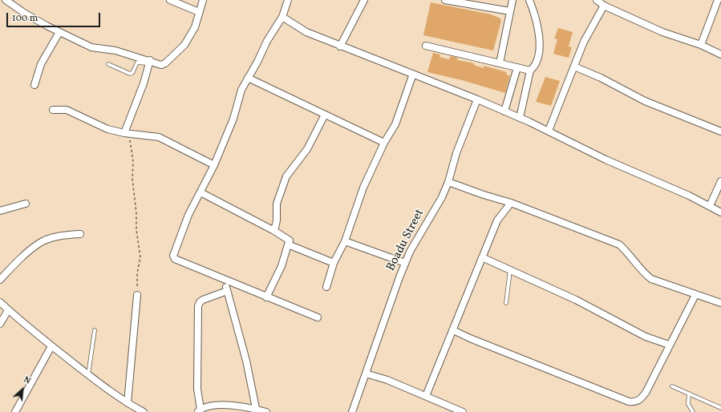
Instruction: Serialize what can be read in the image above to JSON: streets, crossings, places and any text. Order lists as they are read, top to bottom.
{
  "streets": {
    "street": ["Boadu Street"]
  },
  "scale_bar": "100 m",
  "north": "top right"
}
